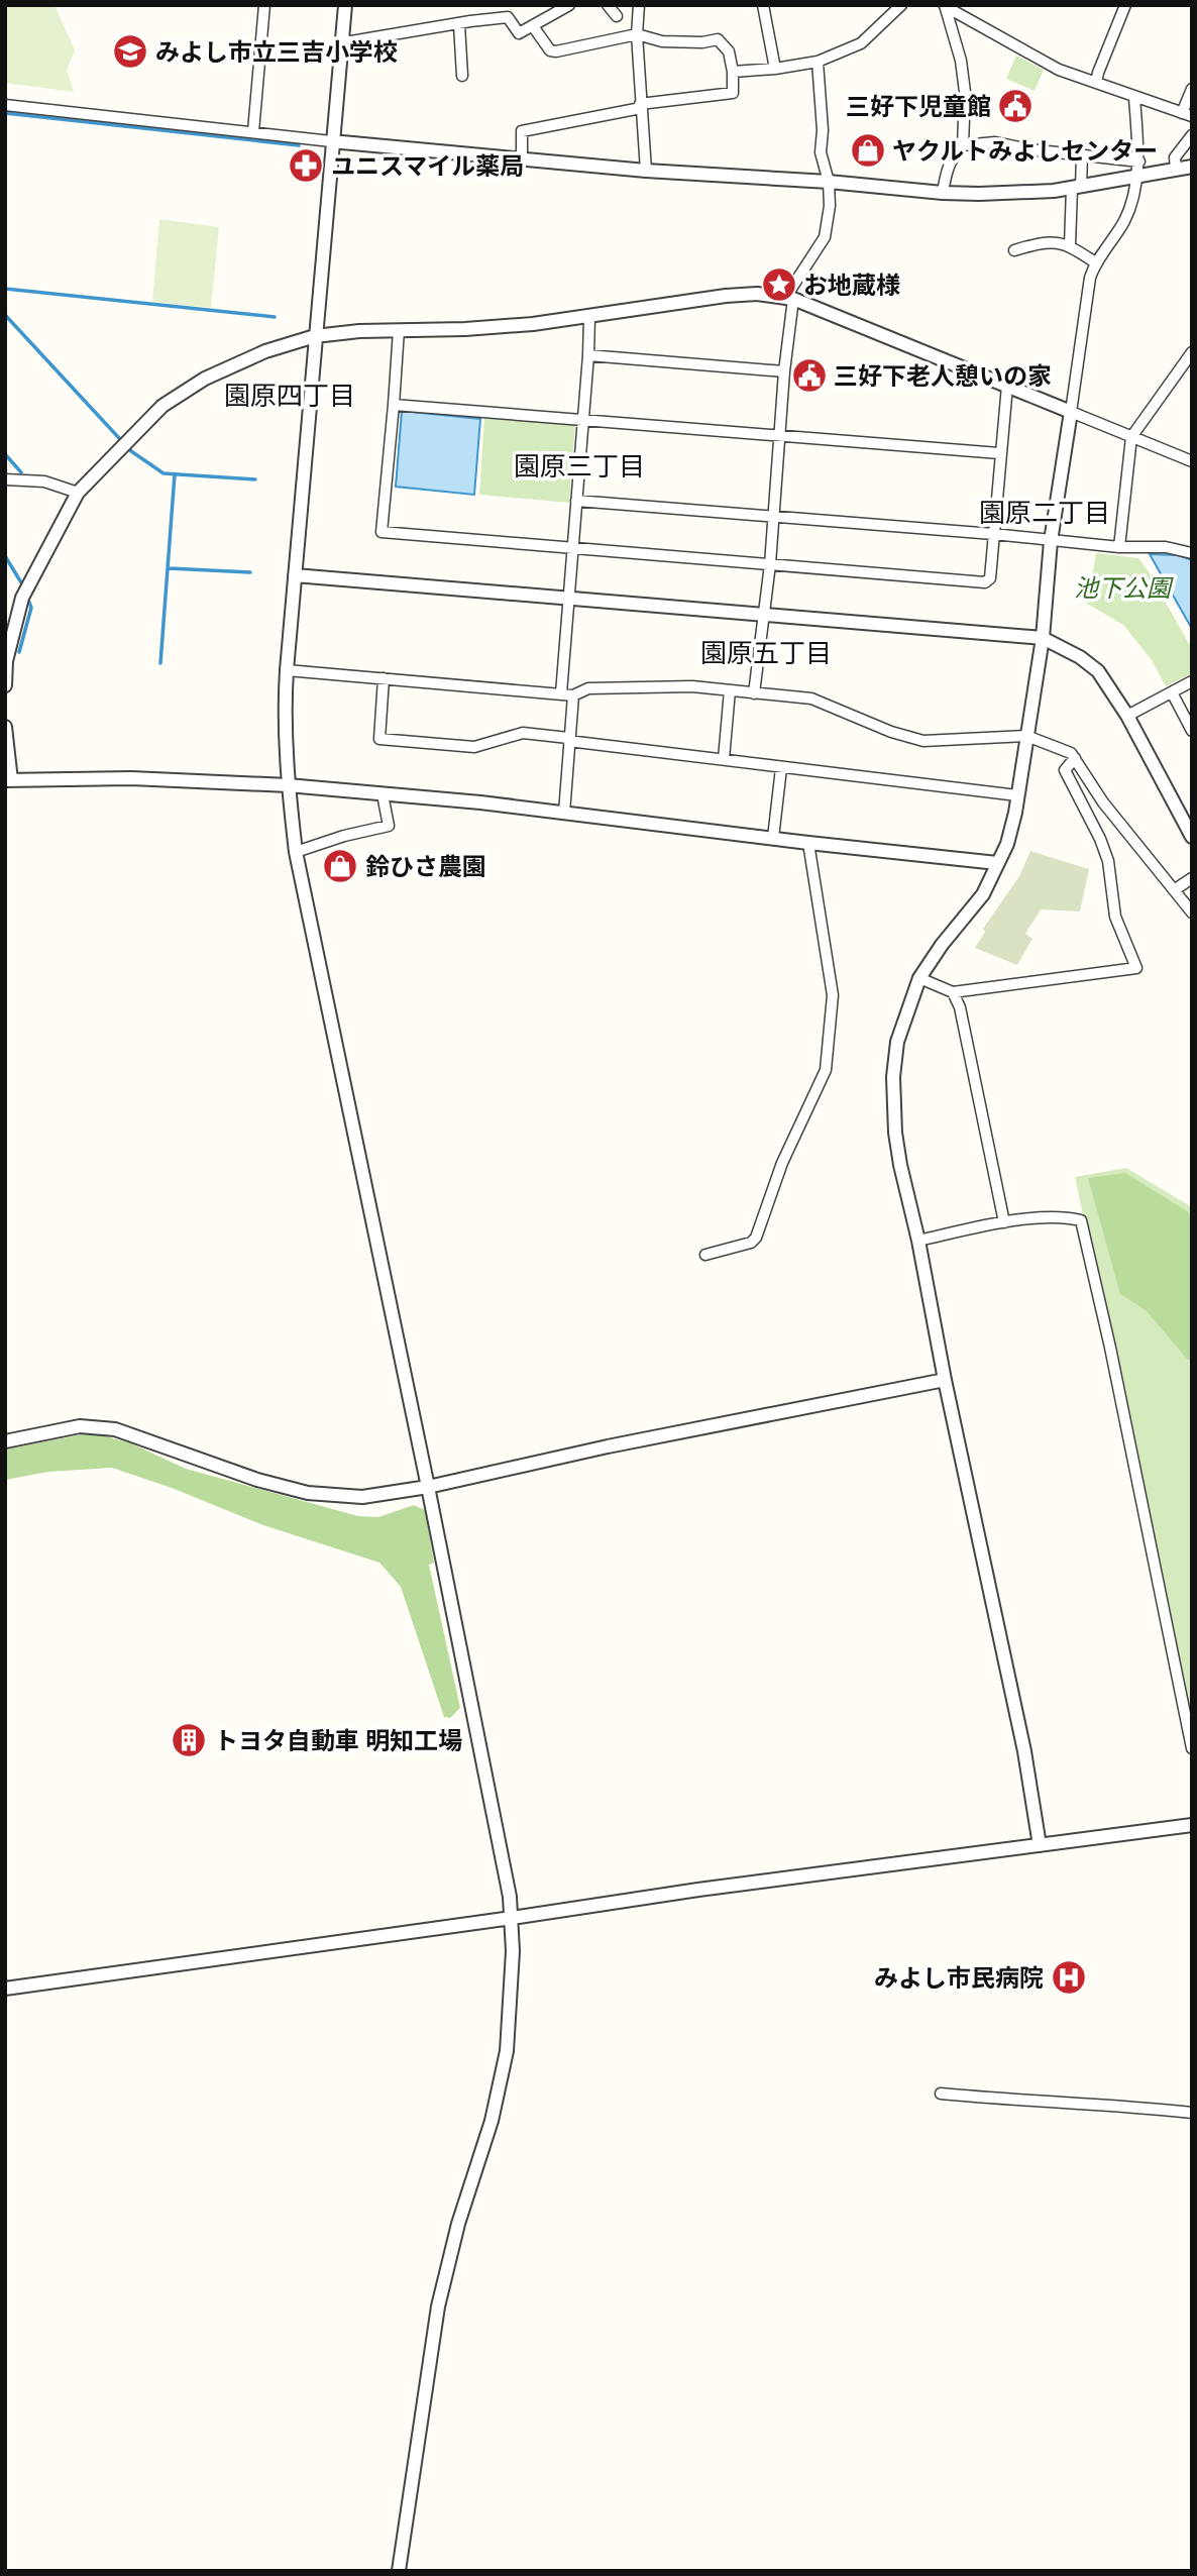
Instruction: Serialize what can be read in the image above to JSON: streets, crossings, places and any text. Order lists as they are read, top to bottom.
{
  "districts": [
    "園原四丁目",
    "園原三丁目",
    "園原二丁目",
    "園原五丁目"
  ],
  "parks": ["池下公園"],
  "places": {
    "school or university": ["みよし市立三吉小学校"],
    "public building": ["三好下児童館", "三好下老人憩いの家"],
    "shop": ["ヤクルトみよしセンター", "鈴ひさ農園"],
    "pharmacy": ["ユニスマイル薬局"],
    "place": ["お地蔵様"],
    "building": ["トヨタ自動車 明知工場"],
    "hospital": ["みよし市民病院"]
  }
}
